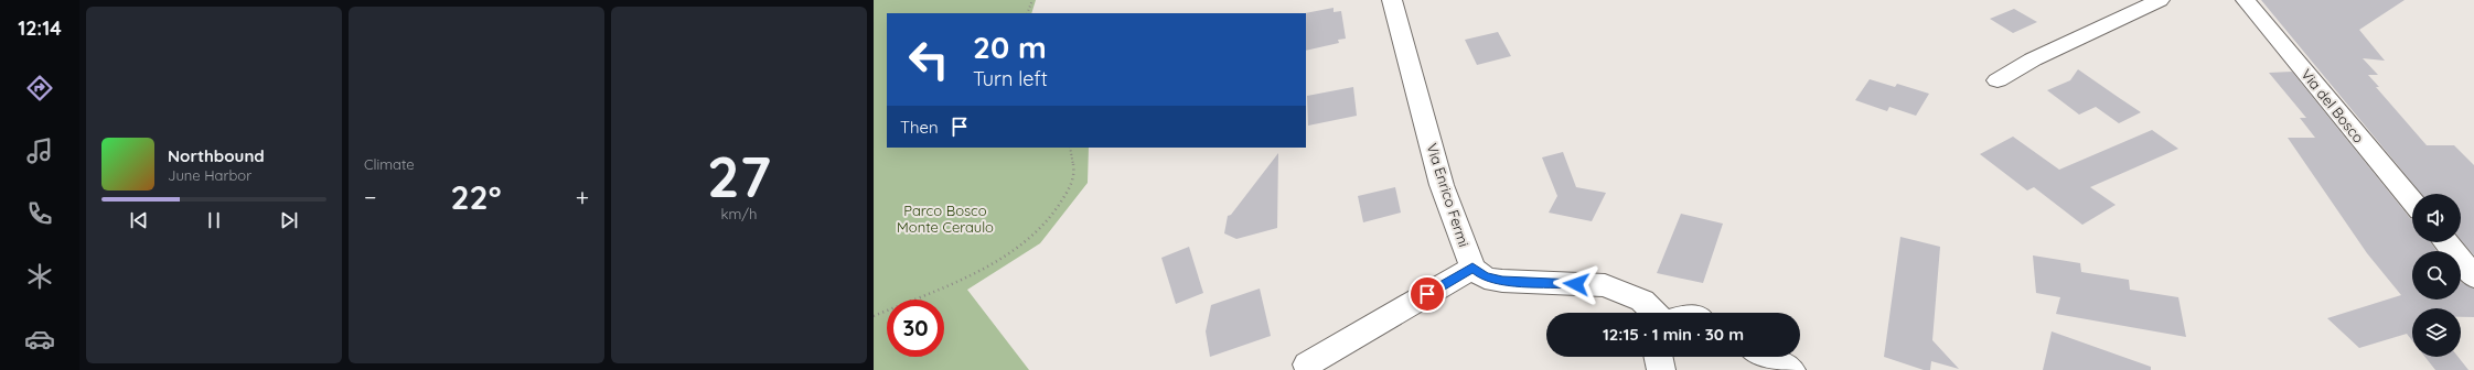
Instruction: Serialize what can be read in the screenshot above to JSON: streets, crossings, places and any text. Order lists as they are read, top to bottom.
{
  "streets": {
    "street": ["Via del Bosco", "Via Enrico Fermi"]
  },
  "parks": ["Parco Bosco Monte Ceraulo"],
  "page": {
    "tabs": "12:14",
    "tile": [
      "Climate",
      ["27", "km/h"]
    ],
    "turn": ["20 m", "Turn left"],
    "then": "Then",
    "song": ["Northbound", "June Harbor"],
    "heat": ["−", "22°", "+"],
    "limit": "30",
    "trip": "12:15 · 1 min · 30 m"
  }
}
